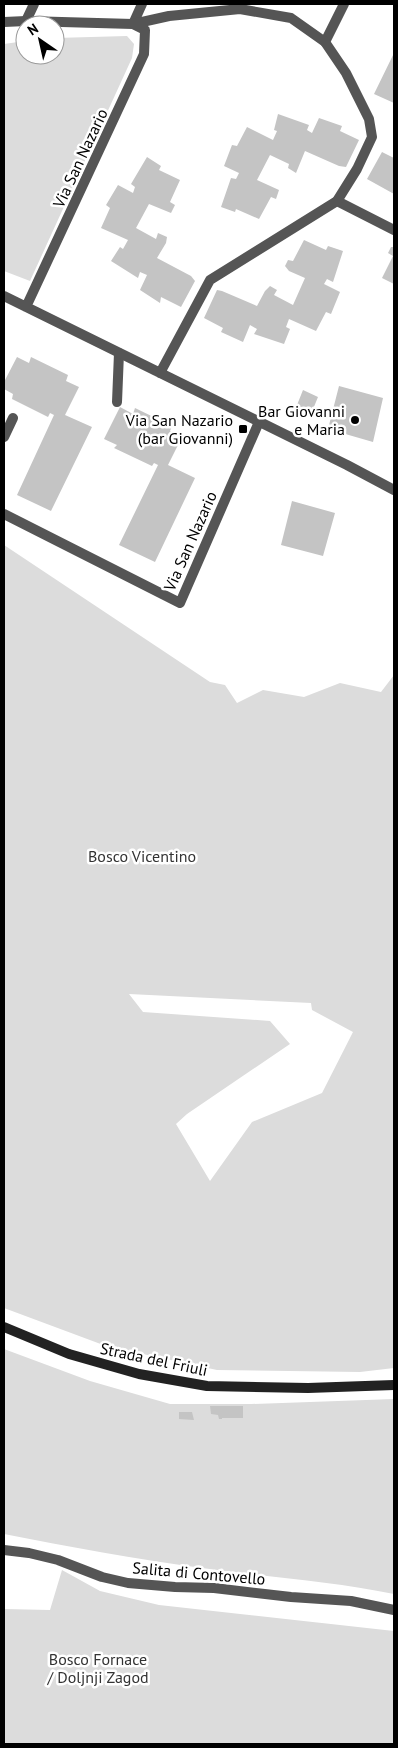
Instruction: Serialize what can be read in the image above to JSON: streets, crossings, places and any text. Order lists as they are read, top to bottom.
{
  "streets": {
    "main road": ["Strada del Friuli"],
    "street": ["Via San Nazario", "Salita di Contovello"]
  },
  "parks": ["Bosco Vicentino", "Bosco Fornace / Doljnji Zagod"],
  "places": {
    "other": ["Bar Giovanni e Maria"],
    "transit": ["Via San Nazario (bar Giovanni)"]
  },
  "north": "top left"
}
